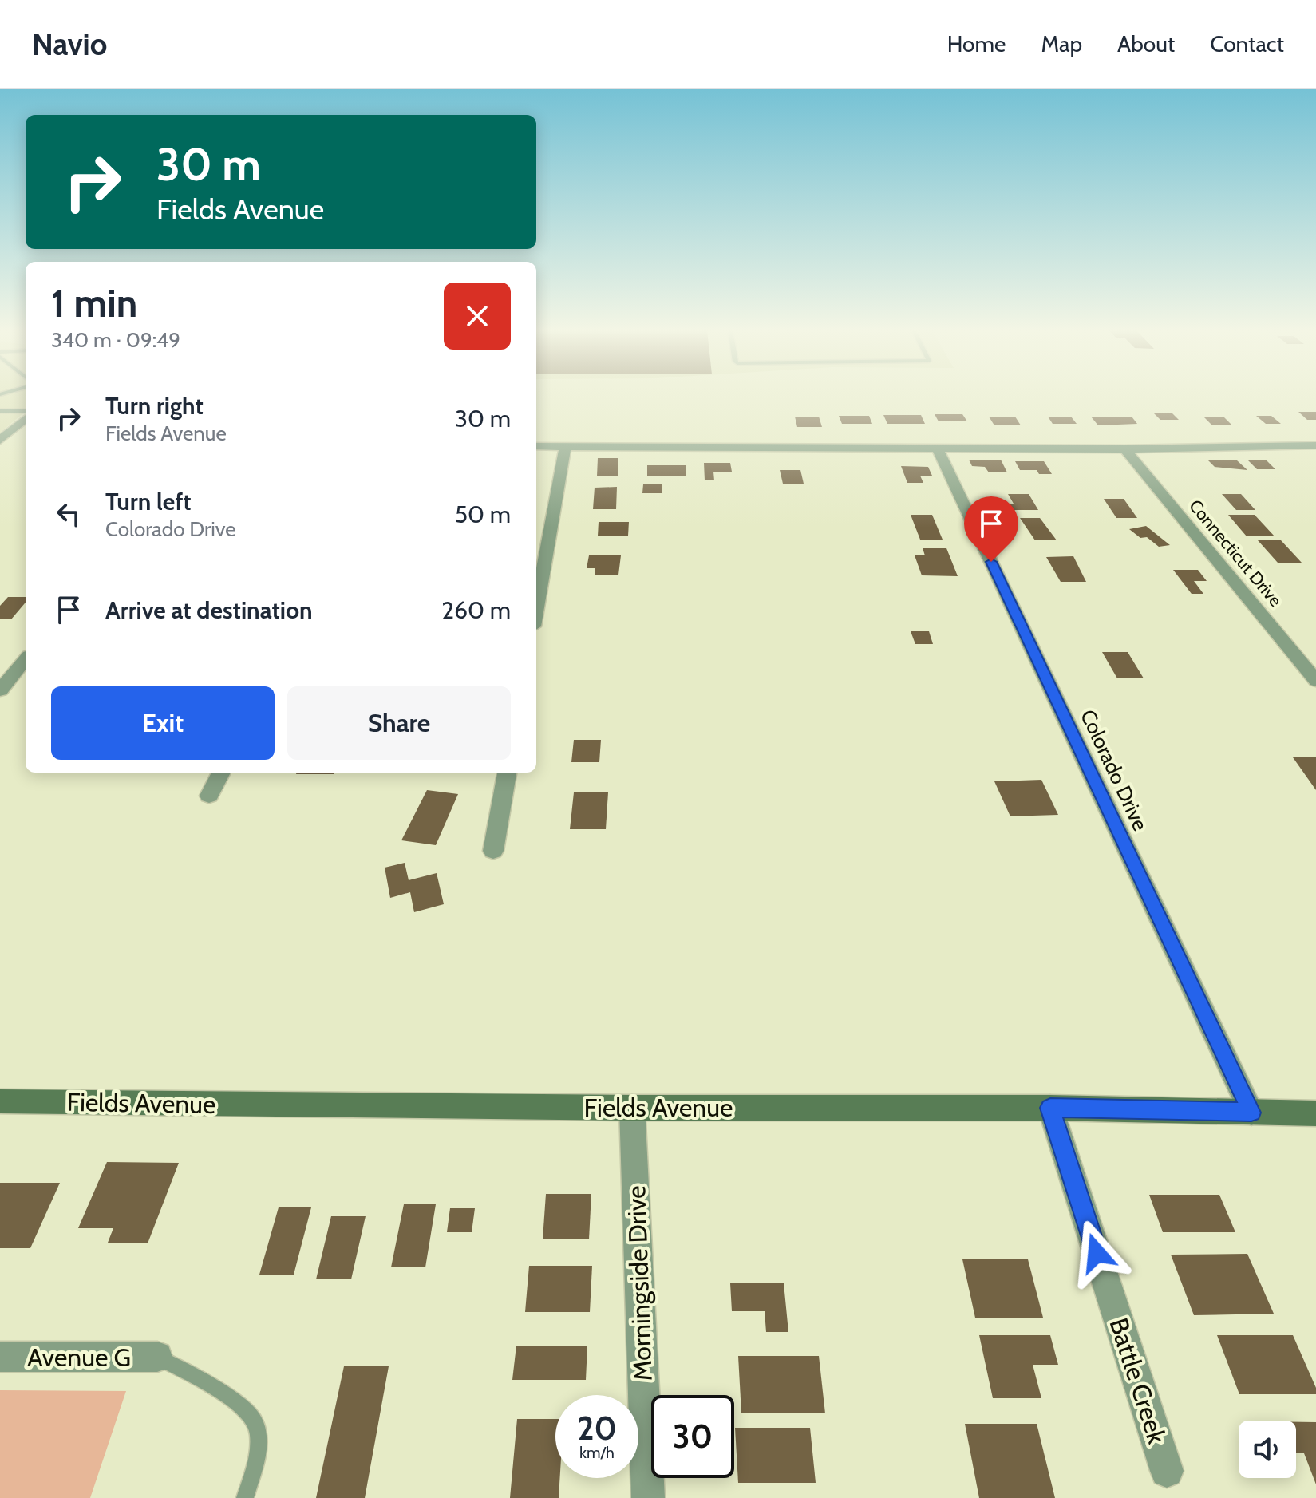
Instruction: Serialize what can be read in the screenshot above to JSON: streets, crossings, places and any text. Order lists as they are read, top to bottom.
{
  "streets": {
    "street": [
      "Connecticut Drive",
      "Colorado Drive",
      "Fields Avenue",
      "Morningside Drive",
      "Avenue G",
      "Battle Creek"
    ]
  },
  "crossings": [
    ["Colorado Drive", "Fields Avenue"],
    ["Fields Avenue", "Morningside Drive"],
    ["Fields Avenue", "Battle Creek"]
  ],
  "page": {
    "header": "Navio",
    "nav": [
      "Home",
      "Map",
      "About",
      "Contact"
    ],
    "turn": ["30 m", "Fields Avenue"],
    "heading": ["1 min", "340 m · 09:49"],
    "list": [
      {
        "name": "Turn right",
        "note": "Fields Avenue",
        "value": "30 m"
      },
      {
        "name": "Turn left",
        "note": "Colorado Drive",
        "value": "50 m"
      },
      {
        "name": "Arrive at destination",
        "value": "260 m"
      }
    ],
    "buttons": ["Exit", "Share"],
    "speed": "20 km/h",
    "limit": "30"
  }
}
